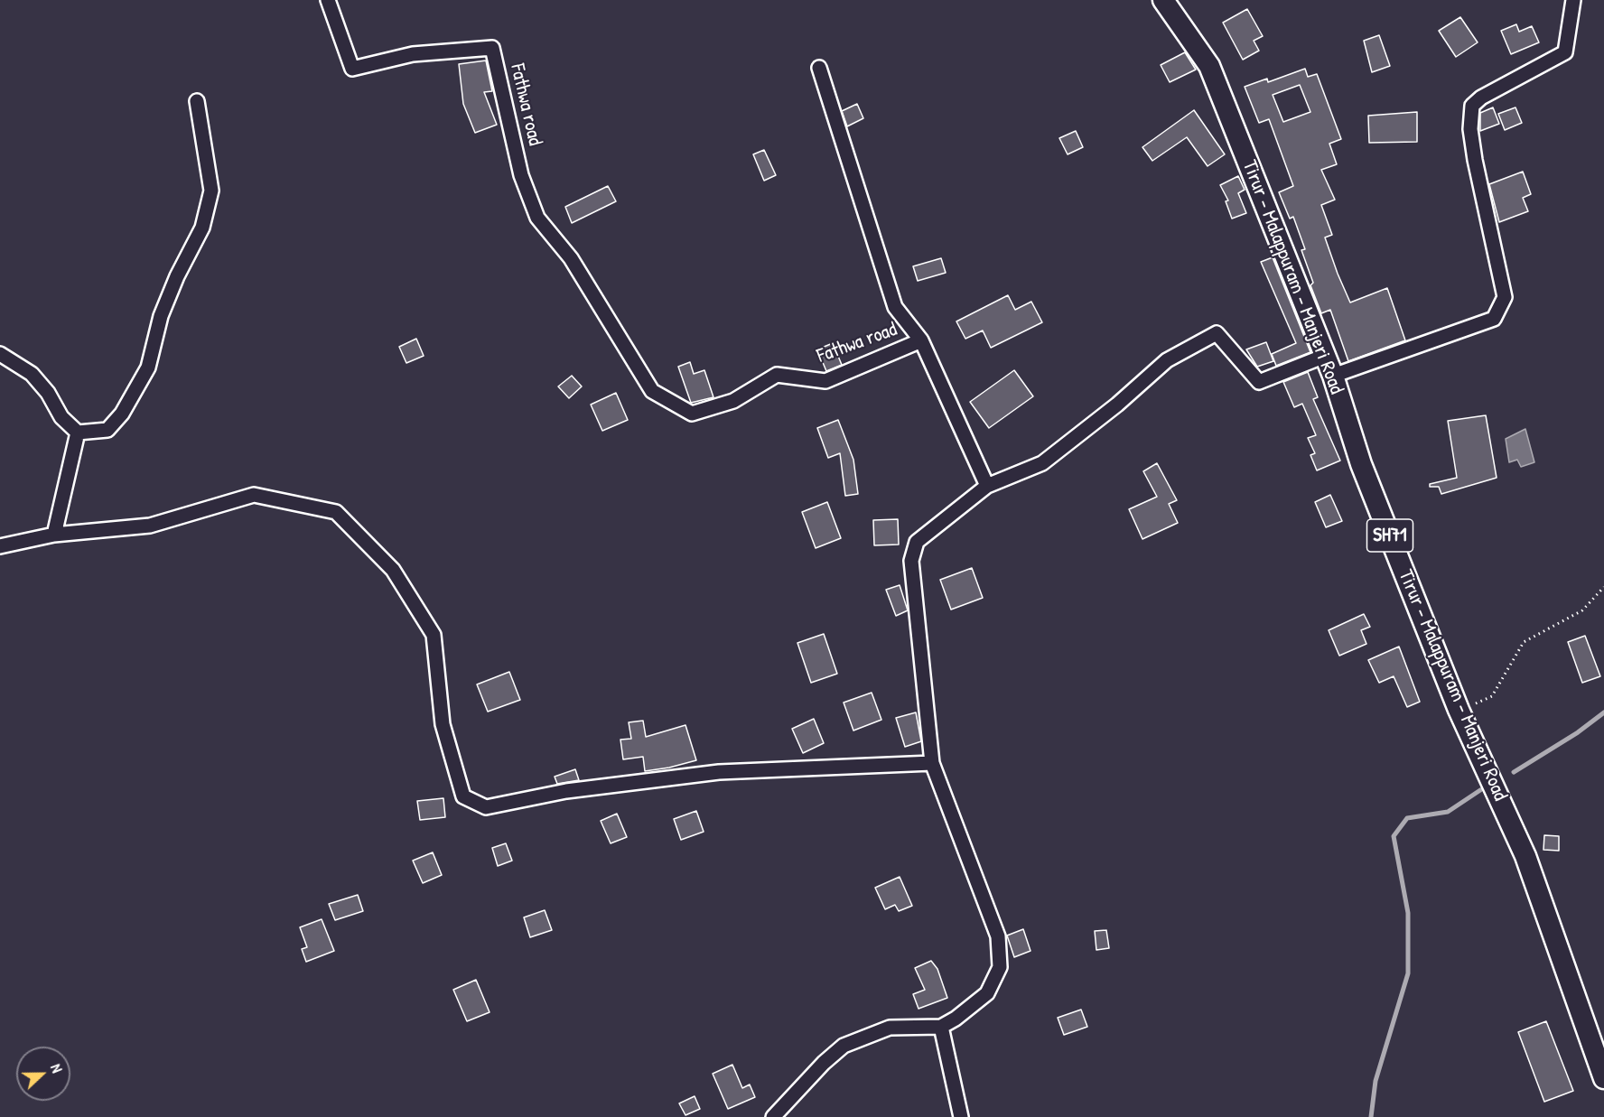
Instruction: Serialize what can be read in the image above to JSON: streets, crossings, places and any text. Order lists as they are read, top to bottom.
{
  "streets": {
    "main road": ["Tirur - Malappuram - Manjeri Road", "SH71"],
    "street": ["Fathwa road"]
  },
  "north": "right"
}
